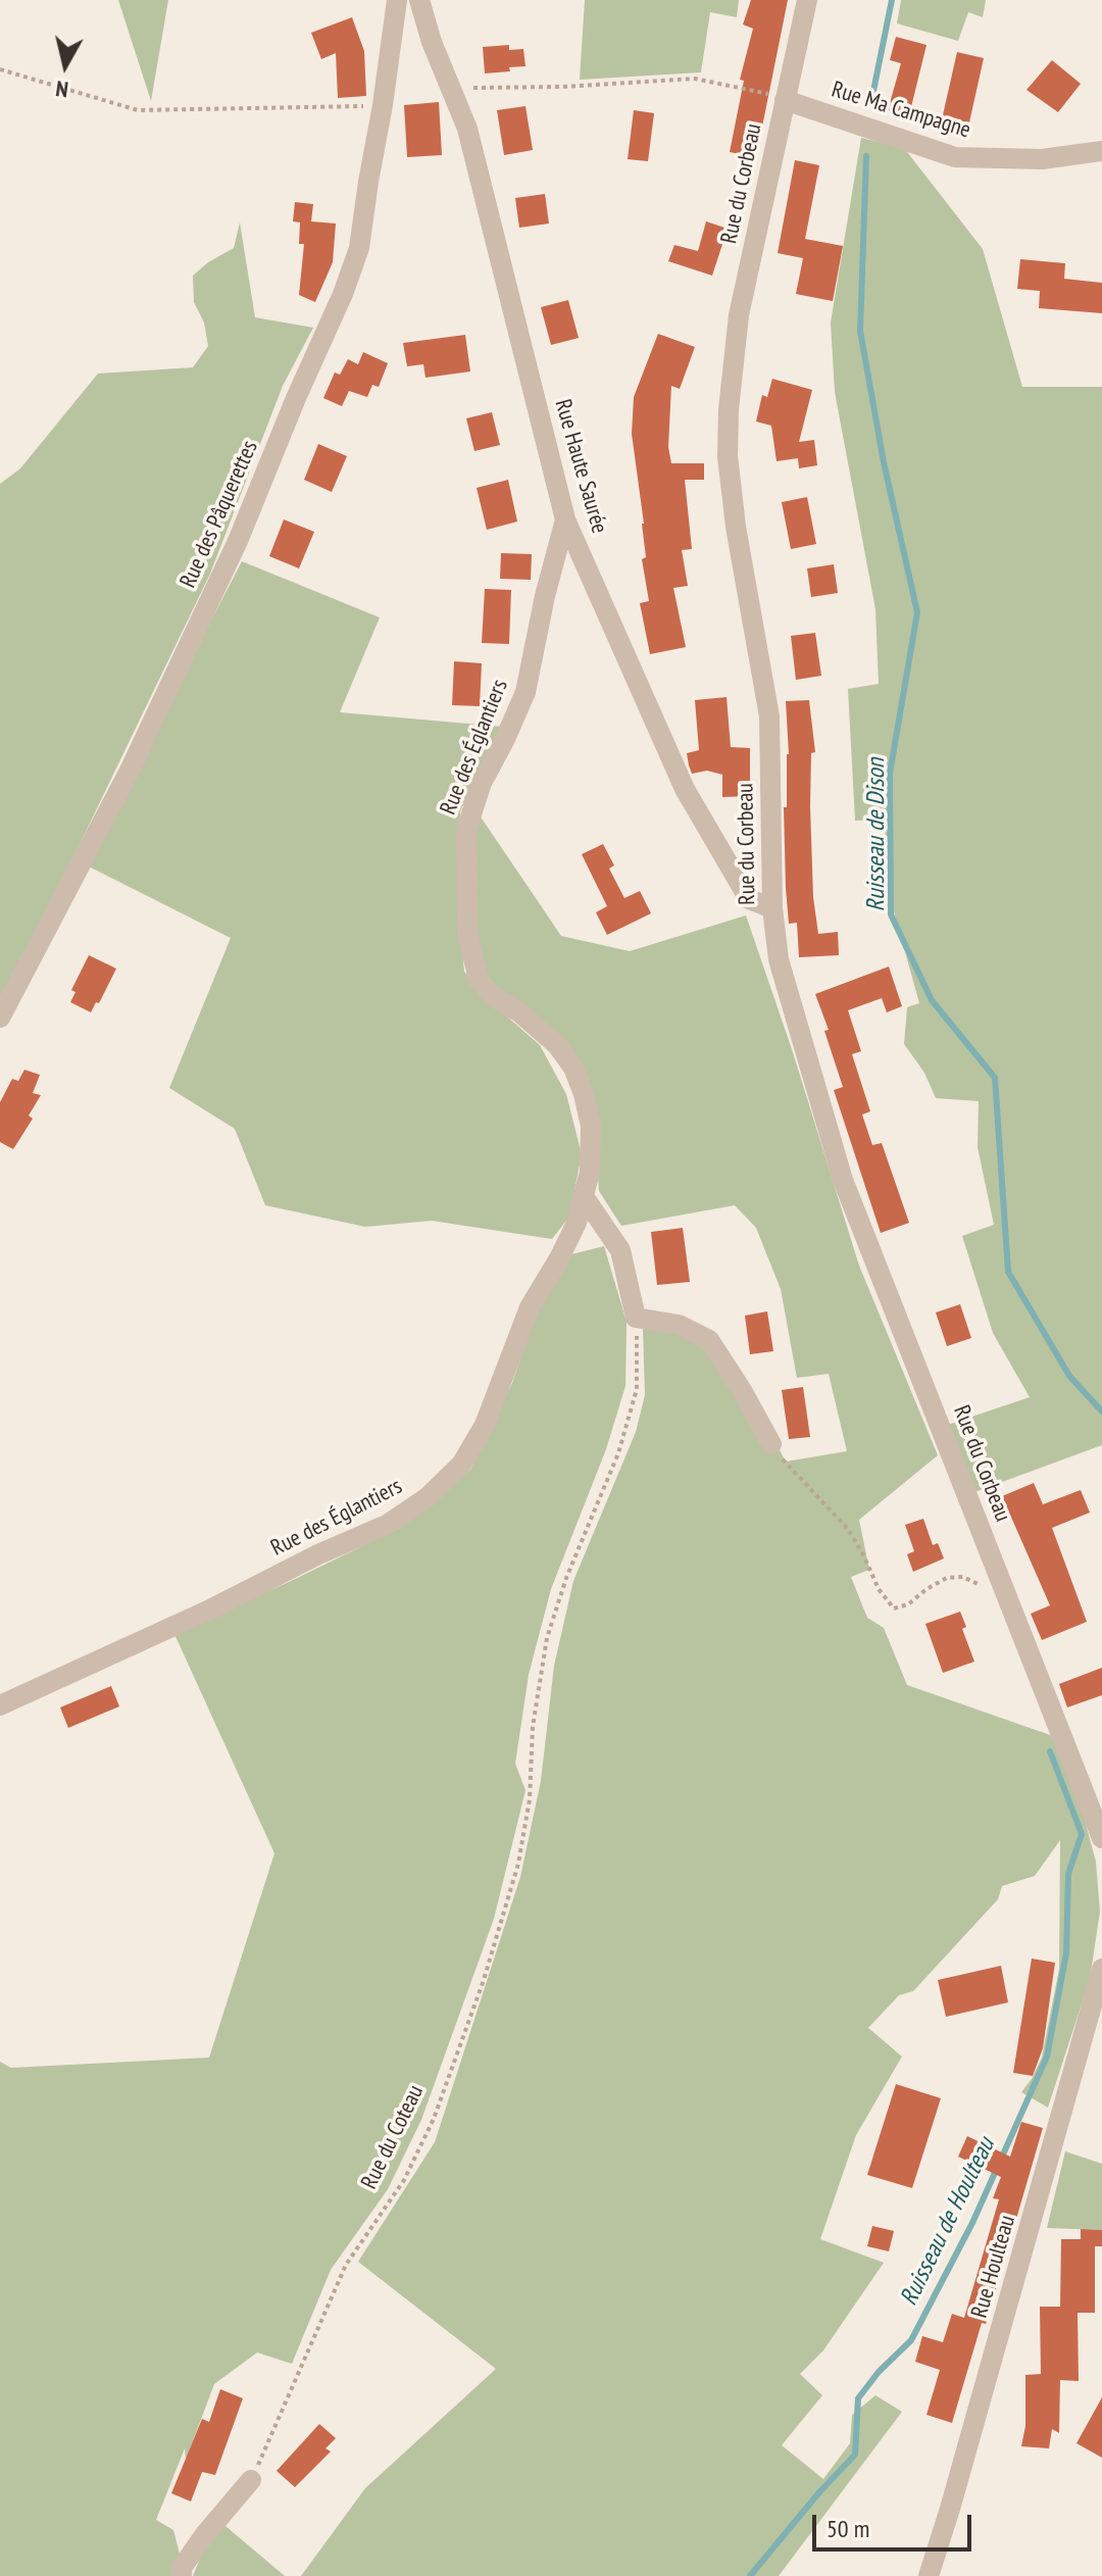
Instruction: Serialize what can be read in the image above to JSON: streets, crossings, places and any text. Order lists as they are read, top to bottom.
{
  "streets": {
    "street": [
      "Rue Ma Campagne",
      "Rue du Corbeau",
      "Rue Haute Saurée",
      "Rue des Pâquerettes",
      "Rue des Églantiers",
      "Rue Houlteau"
    ],
    "path": ["Rue du Coteau"]
  },
  "crossings": [
    ["Rue Ma Campagne", "Rue du Corbeau"],
    ["Rue du Corbeau", "Rue Haute Saurée"],
    ["Rue Haute Saurée", "Rue des Églantiers"]
  ],
  "water": ["Ruisseau de Dison", "Ruisseau de Houlteau"],
  "scale_bar": "50 m",
  "north": "bottom"
}
